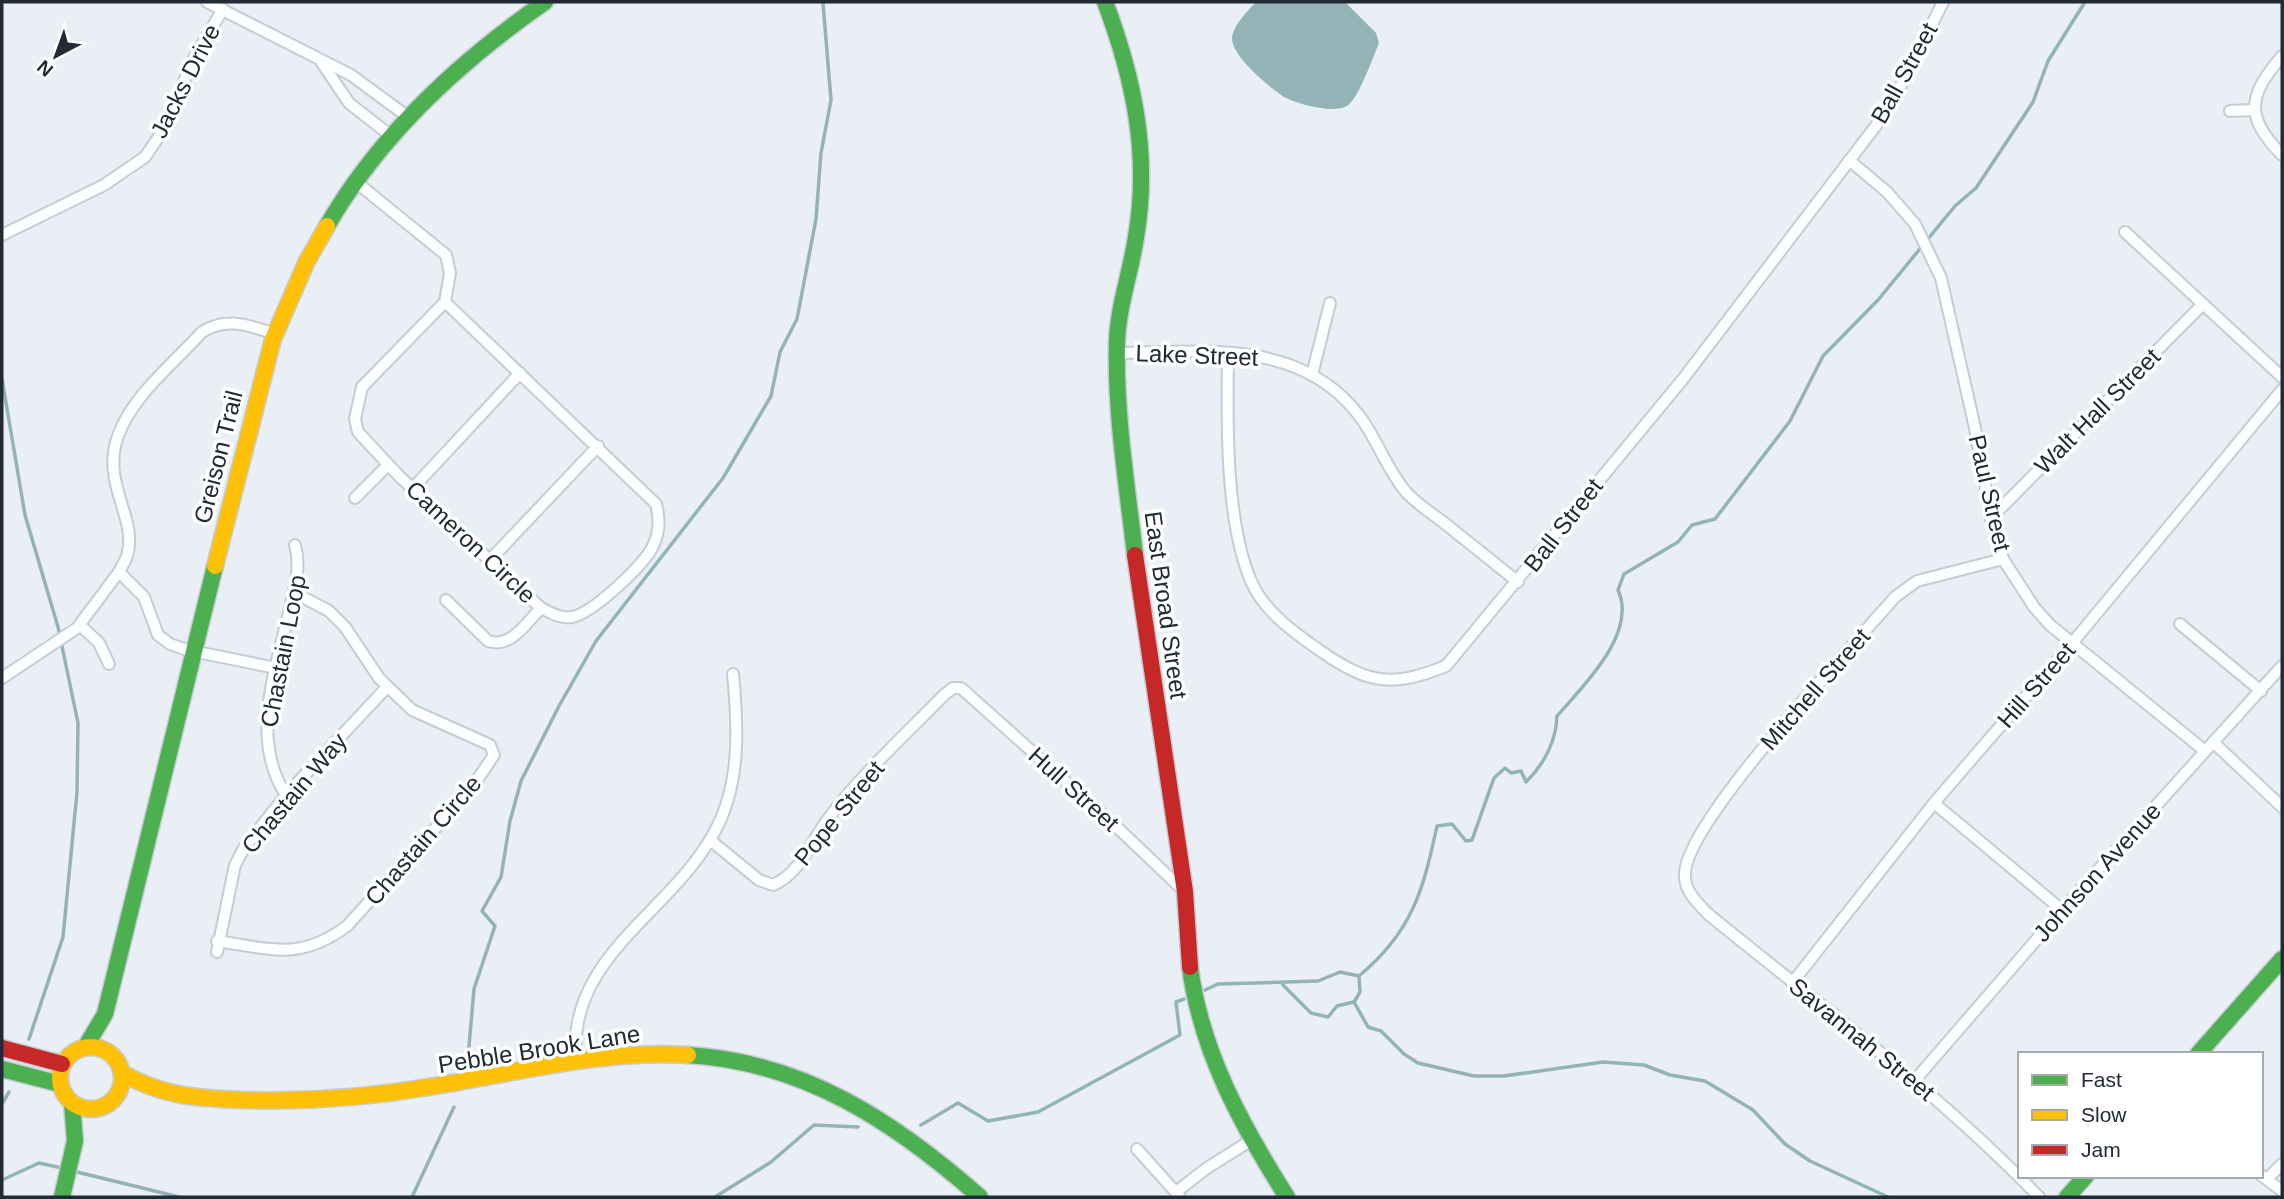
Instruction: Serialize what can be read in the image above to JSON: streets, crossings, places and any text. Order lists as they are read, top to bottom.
{
  "streets": {
    "street": [
      "Ball Street",
      "Jacks Drive",
      "Lake Street",
      "Walt Hall Street",
      "Greison Trail",
      "Paul Street",
      "Cameron Circle",
      "East Broad Street",
      "Chastain Loop",
      "Hill Street",
      "Mitchell Street",
      "Hull Street",
      "Chastain Way",
      "Pope Street",
      "Chastain Circle",
      "Johnson Avenue",
      "Savannah Street",
      "Pebble Brook Lane"
    ]
  },
  "crossings": [
    ["Ball Street", "Lake Street"],
    ["Ball Street", "Paul Street"],
    ["Lake Street", "East Broad Street"],
    ["Walt Hall Street", "Paul Street"],
    ["Greison Trail", "Pebble Brook Lane"],
    ["Paul Street", "Hill Street"],
    ["Paul Street", "Mitchell Street"],
    ["Paul Street", "Johnson Avenue"],
    ["East Broad Street", "Hull Street"],
    ["Chastain Loop", "Chastain Way"],
    ["Chastain Loop", "Chastain Circle"],
    ["Hill Street", "Savannah Street"],
    ["Mitchell Street", "Savannah Street"],
    ["Hull Street", "Pope Street"],
    ["Chastain Way", "Chastain Circle"],
    ["Johnson Avenue", "Savannah Street"]
  ],
  "legend": ["Fast", "Slow", "Jam"],
  "north": "bottom left"
}
